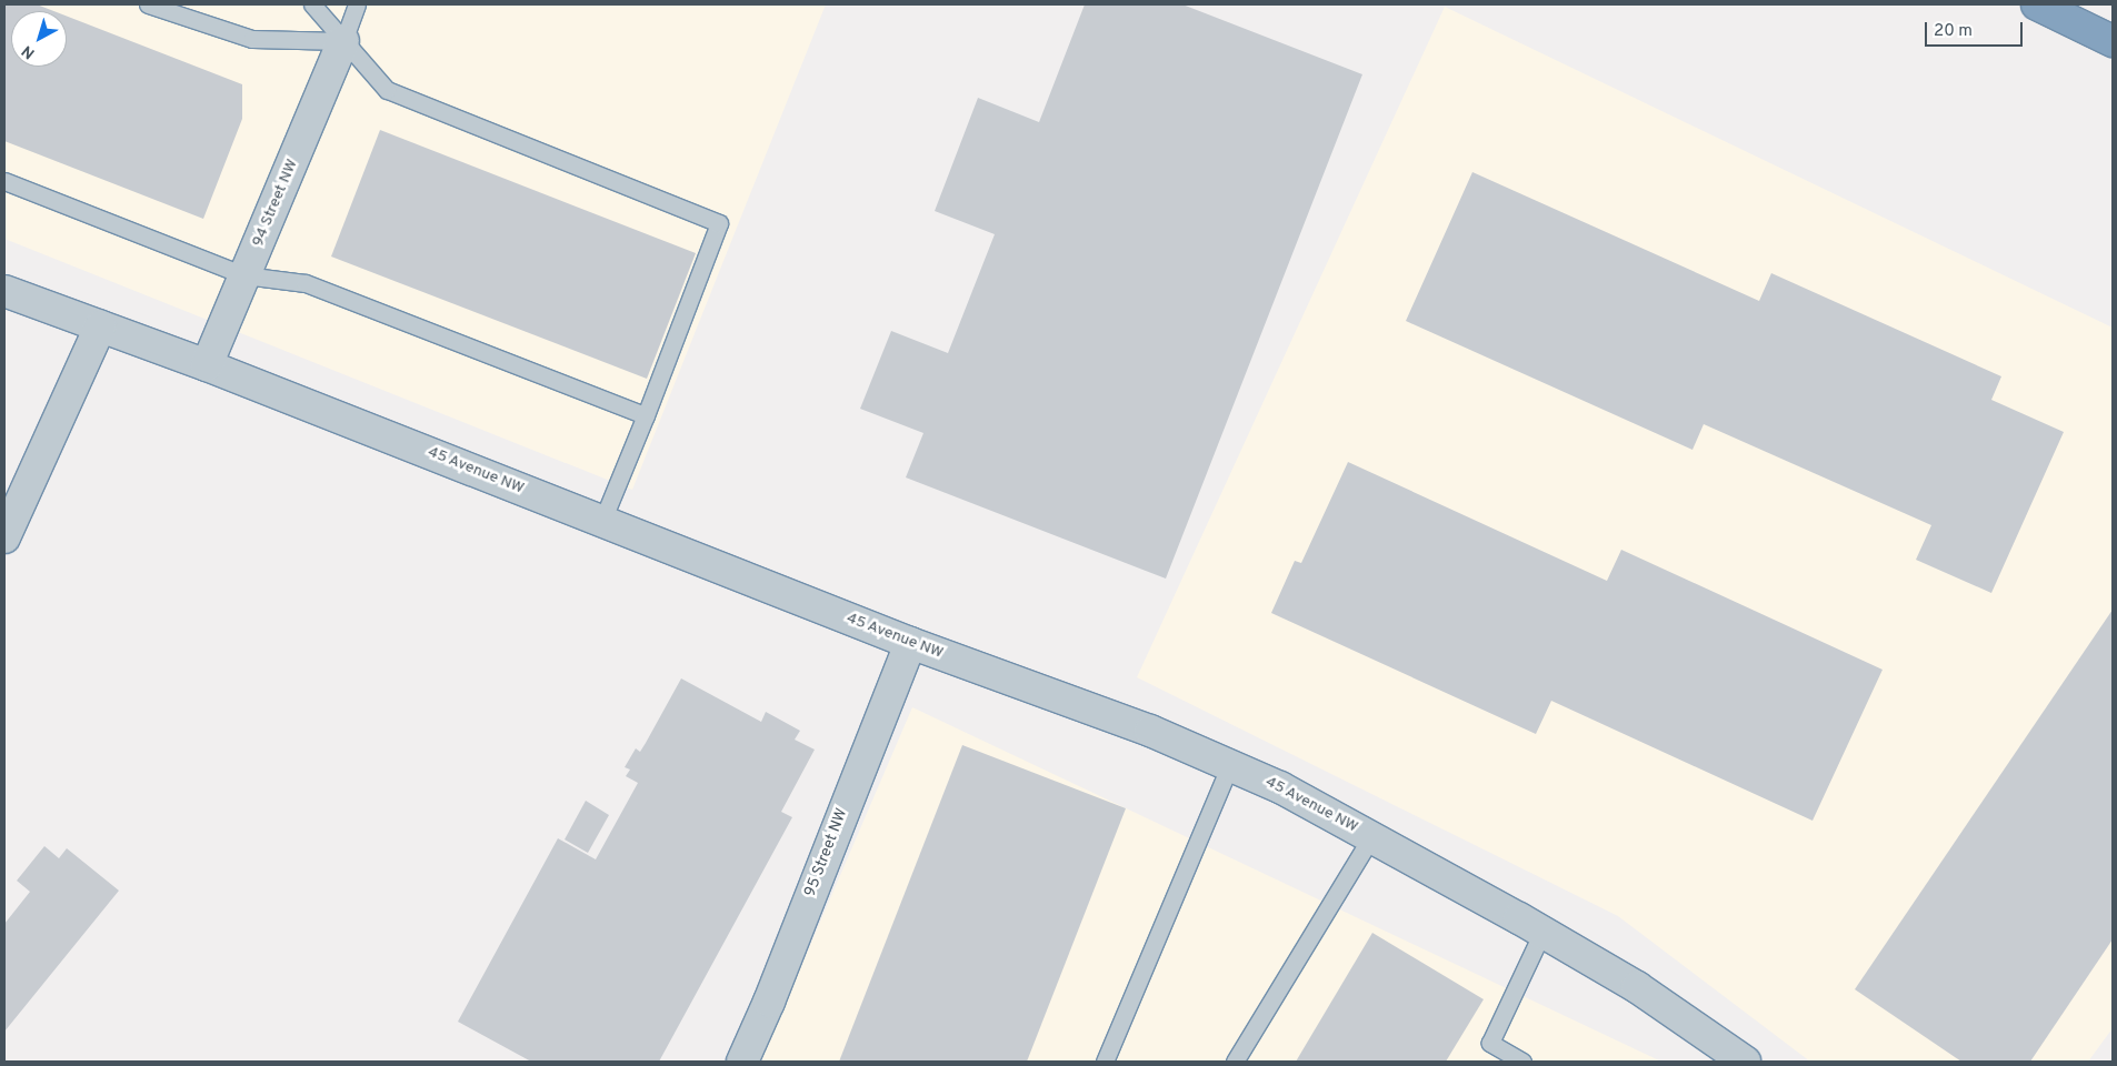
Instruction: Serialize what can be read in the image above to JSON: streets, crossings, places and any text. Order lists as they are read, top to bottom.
{
  "streets": {
    "street": ["94 Street NW", "45 Avenue NW", "95 Street NW"]
  },
  "crossings": [
    ["94 Street NW", "45 Avenue NW"],
    ["45 Avenue NW", "95 Street NW"]
  ],
  "scale_bar": "20 m",
  "north": "bottom left"
}
